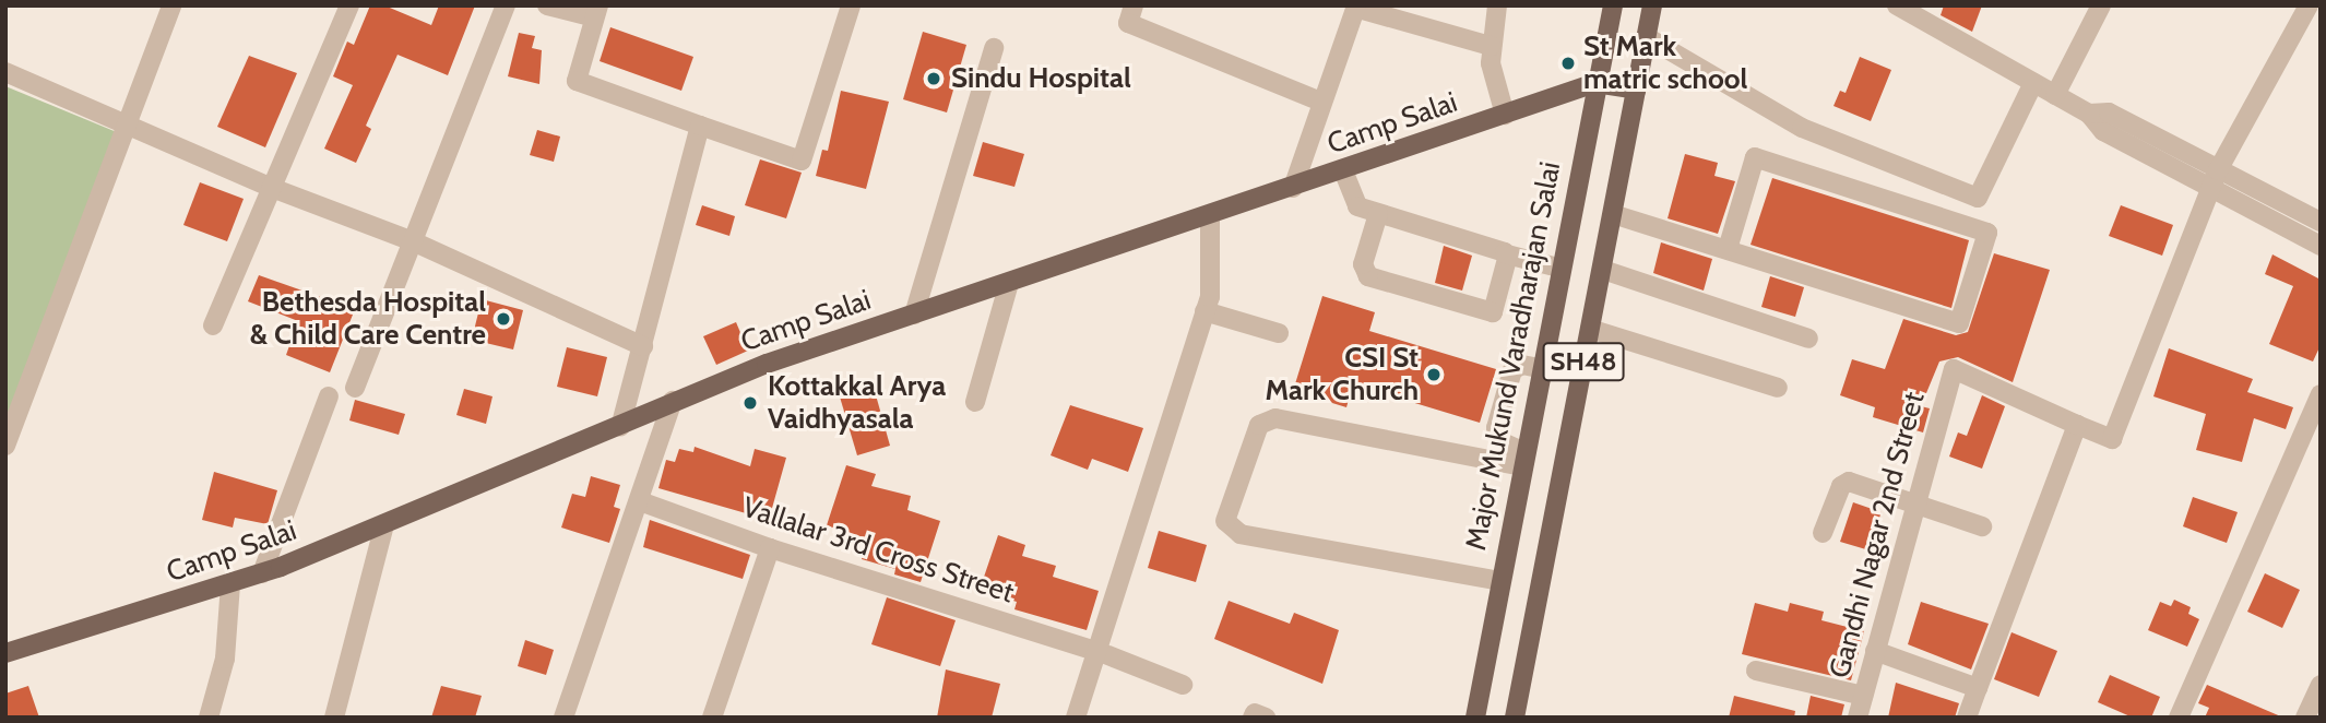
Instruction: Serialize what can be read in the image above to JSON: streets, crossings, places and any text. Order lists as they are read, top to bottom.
{
  "streets": {
    "main road": ["Camp Salai", "Major Mukund Varadharajan Salai", "SH48"],
    "street": ["Gandhi Nagar 2nd Street", "Vallalar 3rd Cross Street"]
  },
  "crossings": [
    ["Camp Salai", "Major Mukund Varadharajan Salai"],
    ["Camp Salai", "SH48"]
  ],
  "places": [
    "St Mark matric school",
    "Sindu Hospital",
    "Bethesda Hospital & Child Care Centre",
    "CSI St Mark Church",
    "Kottakkal Arya Vaidhyasala"
  ]
}
